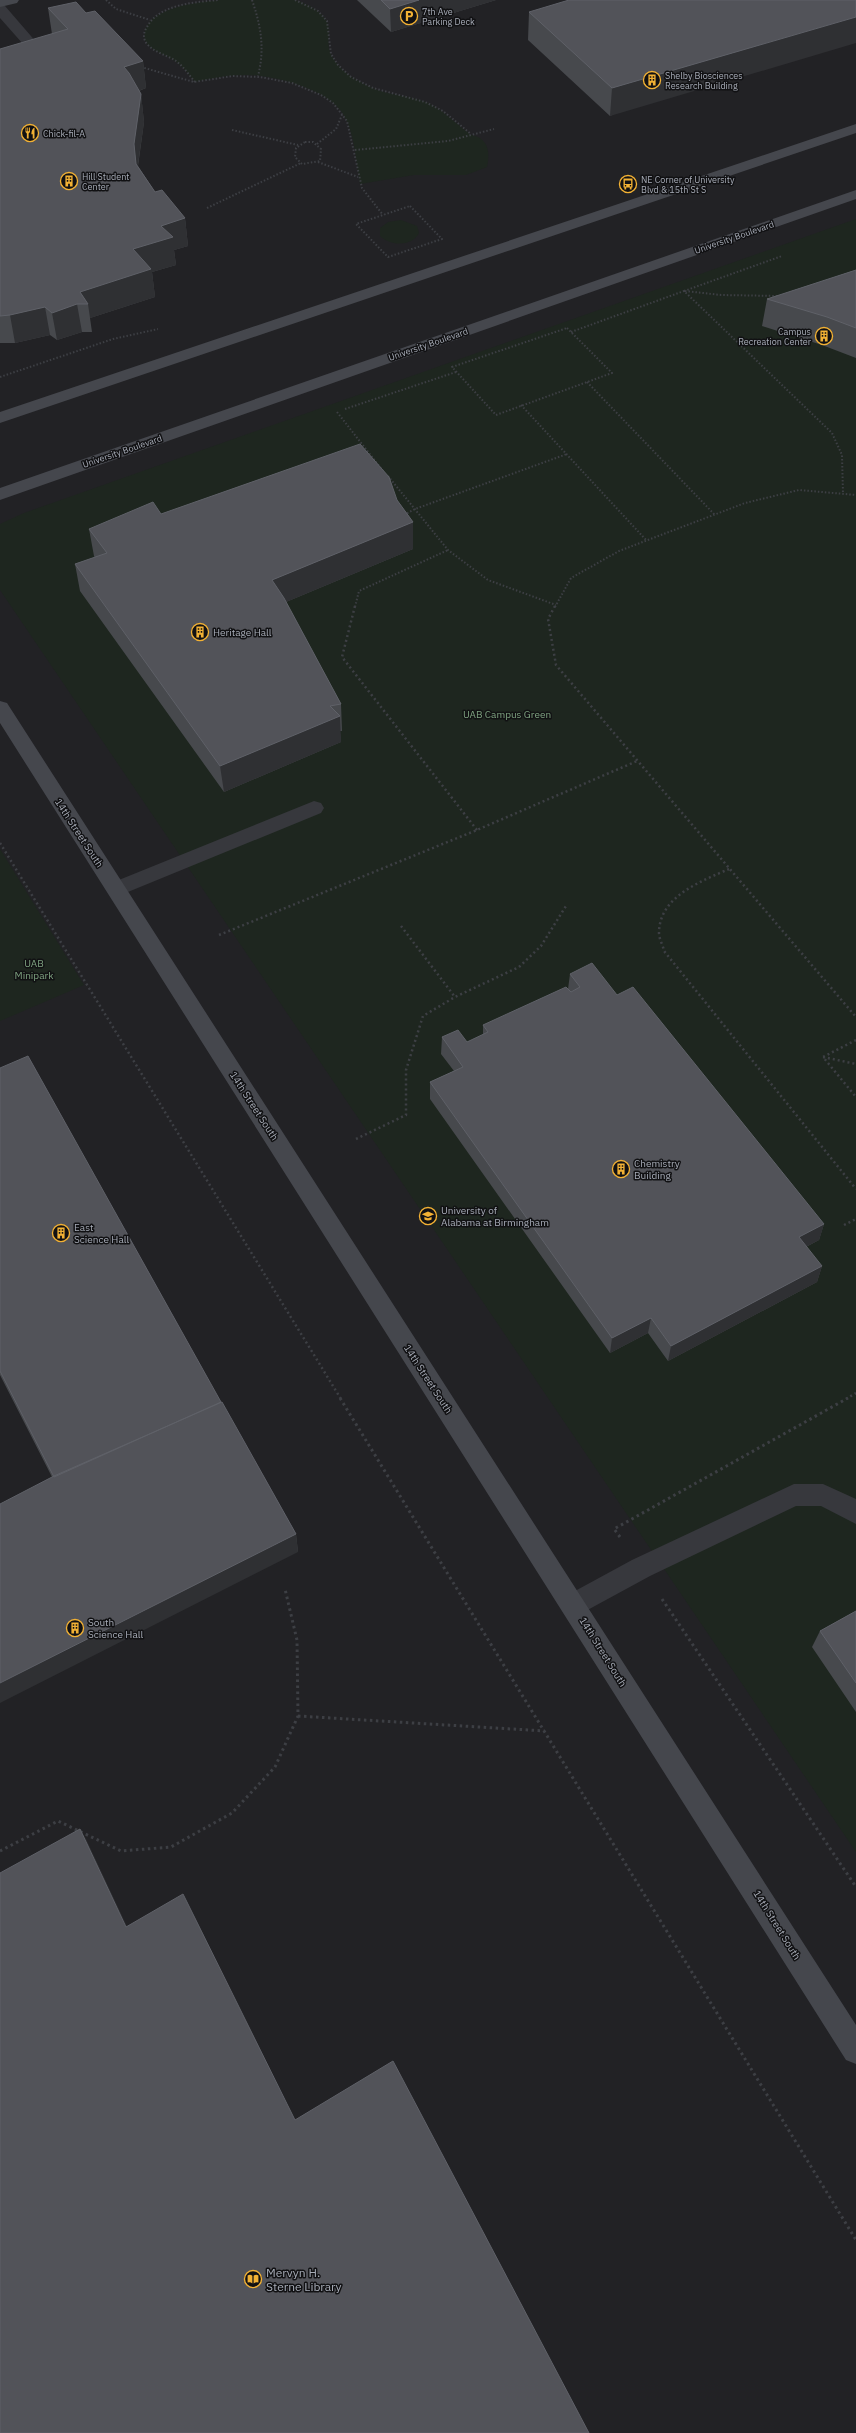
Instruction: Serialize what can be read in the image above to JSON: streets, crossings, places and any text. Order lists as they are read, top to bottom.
{
  "streets": {
    "main road": ["University Boulevard", "14th Street South"]
  },
  "parks": ["UAB Campus Green", "UAB Minipark"],
  "places": {
    "parking": ["7th Ave Parking Deck"],
    "building": [
      "Shelby Biosciences Research Building",
      "Hill Student Center",
      "Campus Recreation Center",
      "Heritage Hall",
      "Chemistry Building",
      "East Science Hall",
      "South Science Hall"
    ],
    "restaurant": ["Chick-fil-A"],
    "bus stop": ["NE Corner of University Blvd & 15th St S"],
    "school or university": ["University of Alabama at Birmingham"],
    "library": ["Mervyn H. Sterne Library"]
  }
}
